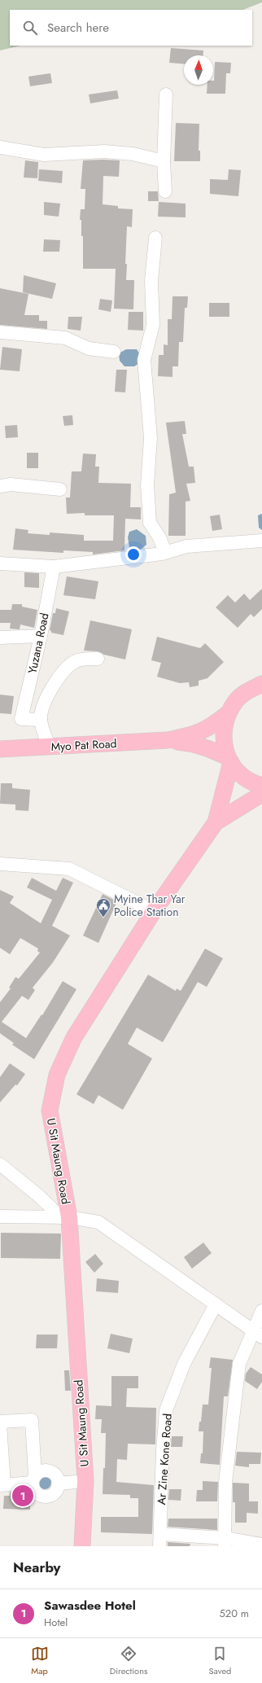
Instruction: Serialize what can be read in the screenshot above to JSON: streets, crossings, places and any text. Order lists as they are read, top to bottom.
{
  "streets": {
    "main road": ["Myo Pat Road", "U Sit Maung Road"],
    "street": ["Yuzana Road", "Ar Zine Kone Road"]
  },
  "places": {
    "public building": ["Myine Thar Yar Police Station"]
  },
  "north": "top",
  "page": {
    "search": "Search here",
    "pins": "1",
    "heading": "Nearby",
    "list": [
      {
        "mark": "1",
        "name": "Sawasdee Hotel",
        "note": "Hotel",
        "value": "520 m"
      }
    ],
    "nav": ["Map", "Directions", "Saved"]
  }
}
